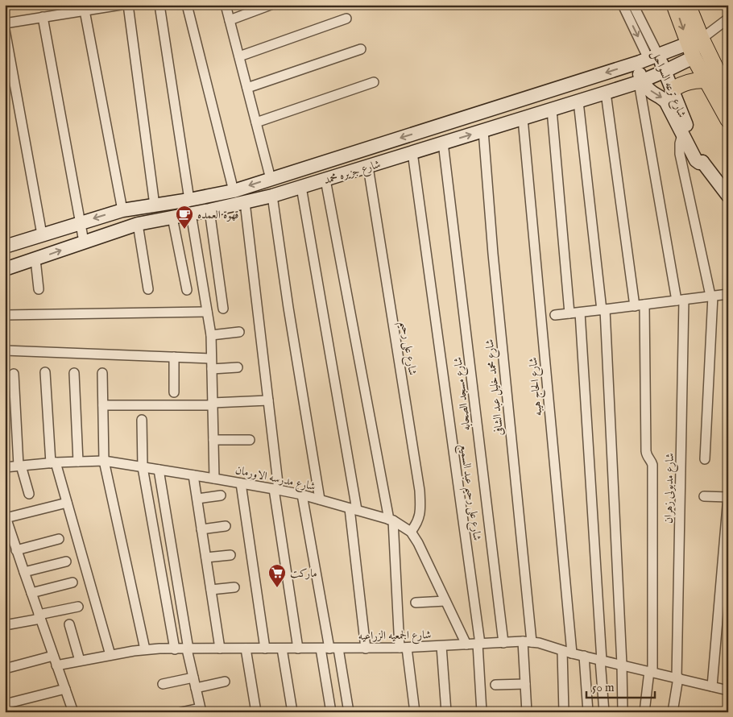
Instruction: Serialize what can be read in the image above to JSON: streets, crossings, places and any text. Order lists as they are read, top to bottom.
{
  "streets": {
    "main road": ["شارع ترعه السواحل", "شارع جزيره محمد"],
    "street": [
      "شارع على رحيم",
      "شارع الحاج هيبه",
      "شارع محمد خليل عبد الشافى",
      "شارع مسجد الصحابه",
      "شارع مدرسه الاورمان",
      "شارع مدبولى زهران",
      "شارع على رحيم عبد السميع",
      "شارع الجمعيه الزراعيه"
    ]
  },
  "crossings": [
    ["شارع ترعه السواحل", "شارع جزيره محمد"],
    ["شارع ترعه السواحل", "شارع مدبولى زهران"],
    ["شارع جزيره محمد", "شارع على رحيم"],
    ["شارع جزيره محمد", "شارع الحاج هيبه"],
    ["شارع جزيره محمد", "شارع محمد خليل عبد الشافى"],
    ["شارع جزيره محمد", "شارع مسجد الصحابه"],
    ["شارع جزيره محمد", "شارع مدبولى زهران"],
    ["شارع جزيره محمد", "شارع على رحيم عبد السميع"],
    ["شارع على رحيم", "شارع مدرسه الاورمان"],
    ["شارع الحاج هيبه", "شارع الجمعيه الزراعيه"],
    ["شارع محمد خليل عبد الشافى", "شارع الجمعيه الزراعيه"],
    ["شارع مسجد الصحابه", "شارع الجمعيه الزراعيه"],
    ["شارع مدرسه الاورمان", "شارع الجمعيه الزراعيه"],
    ["شارع مدبولى زهران", "شارع الجمعيه الزراعيه"],
    ["شارع على رحيم عبد السميع", "شارع الجمعيه الزراعيه"]
  ],
  "places": {
    "cafe": ["قهوة العمده"],
    "supermarket": ["ماركت"]
  },
  "scale_bar": "50 m"
}
